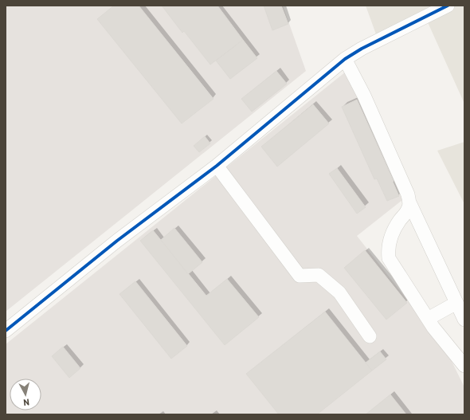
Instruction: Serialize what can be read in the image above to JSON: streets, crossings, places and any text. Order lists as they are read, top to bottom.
{
  "north": "bottom"
}
